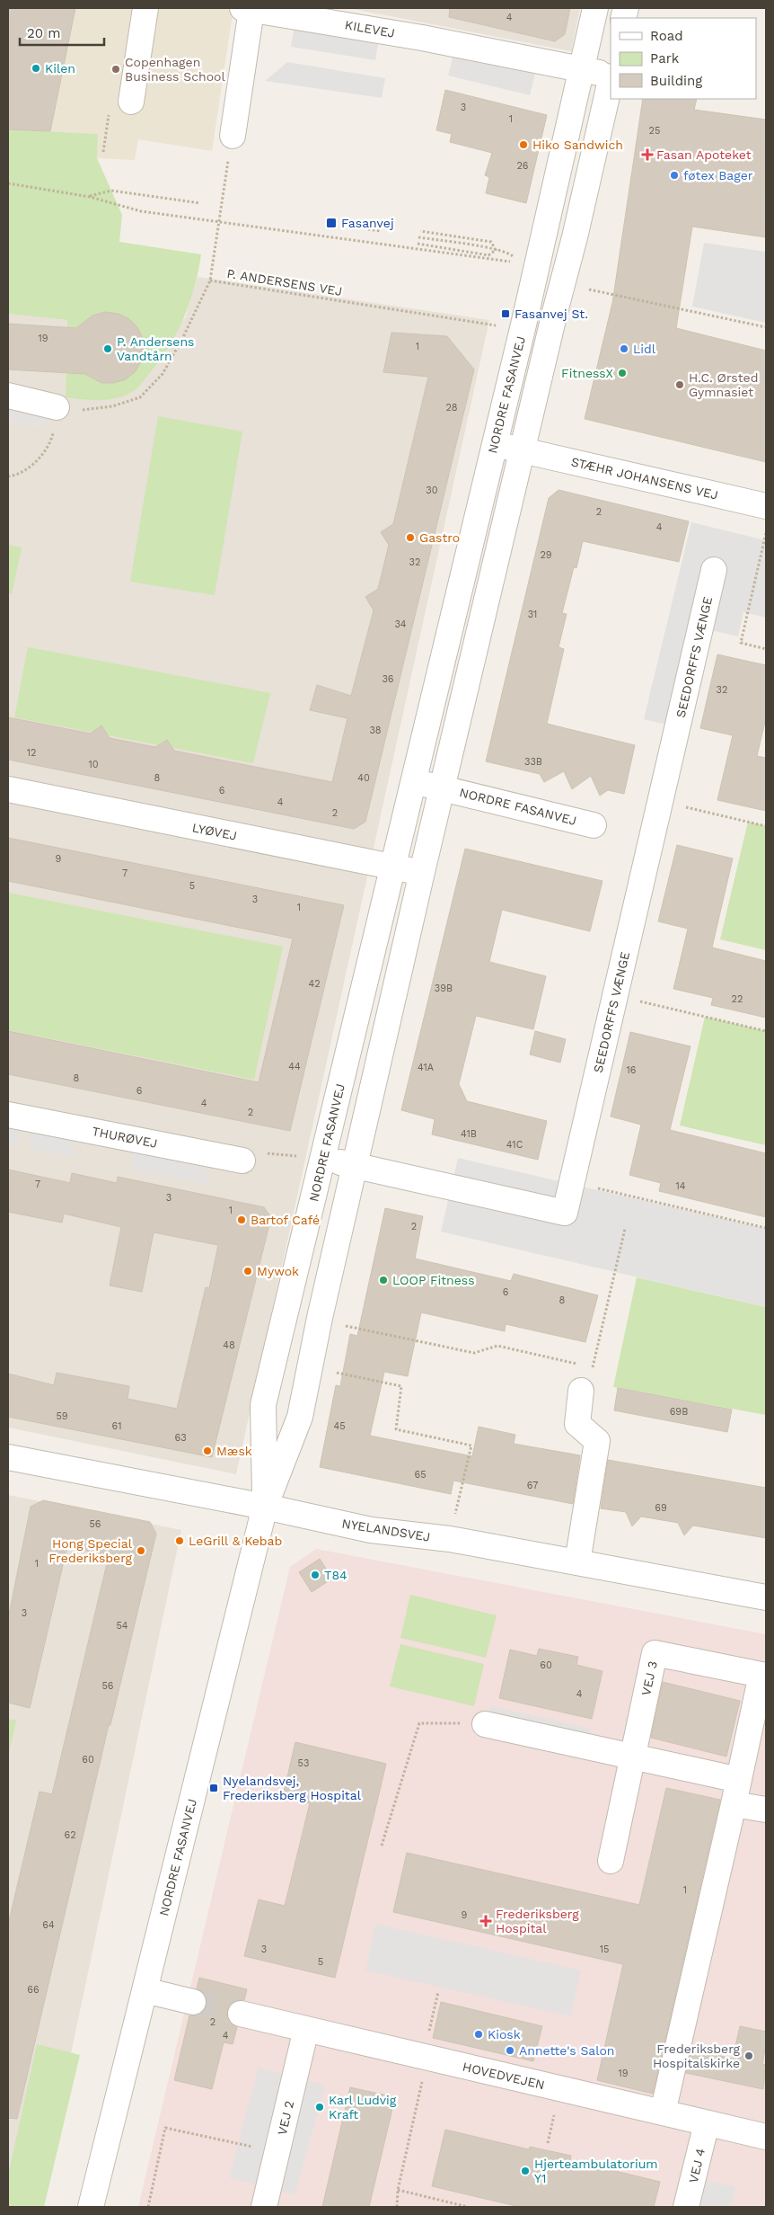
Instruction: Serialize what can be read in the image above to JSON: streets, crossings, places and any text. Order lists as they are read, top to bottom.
{
  "streets": {
    "street": [
      "KILEVEJ",
      "NORDRE FASANVEJ",
      "STÆHR JOHANSENS VEJ",
      "SEEDORFFS VÆNGE",
      "LYØVEJ",
      "THURØVEJ",
      "NYELANDSVEJ",
      "VEJ 3",
      "HOVEDVEJEN",
      "VEJ 2",
      "VEJ 4"
    ],
    "path": ["P. ANDERSENS VEJ"]
  },
  "crossings": [
    ["KILEVEJ", "NORDRE FASANVEJ"],
    ["P. ANDERSENS VEJ", "NORDRE FASANVEJ"],
    ["NORDRE FASANVEJ", "STÆHR JOHANSENS VEJ"],
    ["NORDRE FASANVEJ", "SEEDORFFS VÆNGE"],
    ["NORDRE FASANVEJ", "LYØVEJ"],
    ["NORDRE FASANVEJ", "NYELANDSVEJ"],
    ["VEJ 3", "HOVEDVEJEN"],
    ["HOVEDVEJEN", "VEJ 2"],
    ["HOVEDVEJEN", "VEJ 4"]
  ],
  "places": {
    "other": [
      "Kilen",
      "Copenhagen Business School",
      "Hiko Sandwich",
      "føtex Bager",
      "P. Andersens Vandtårn",
      "Lidl",
      "FitnessX",
      "H.C. Ørsted Gymnasiet",
      "Gastro",
      "Bartof Café",
      "Mywok",
      "LOOP Fitness",
      "Mæsk",
      "LeGrill & Kebab",
      "Hong Special Frederiksberg",
      "T84",
      "Kiosk",
      "Annette's Salon",
      "Frederiksberg Hospitalskirke",
      "Karl Ludvig Kraft",
      "Hjerteambulatorium Y1"
    ],
    "health": ["Fasan Apoteket", "Frederiksberg Hospital"],
    "transit": ["Fasanvej", "Fasanvej St.", "Nyelandsvej, Frederiksberg Hospital"]
  },
  "house_numbers": [
    "4",
    "3",
    "1",
    "25",
    "26",
    "19",
    "1",
    "28",
    "30",
    "2",
    "4",
    "29",
    "32",
    "31",
    "34",
    "36",
    "32",
    "38",
    "12",
    "33B",
    "10",
    "8",
    "40",
    "6",
    "4",
    "2",
    "9",
    "7",
    "5",
    "3",
    "1",
    "42",
    "39B",
    "22",
    "44",
    "41A",
    "16",
    "8",
    "6",
    "4",
    "2",
    "41B",
    "41C",
    "7",
    "14",
    "3",
    "1",
    "2",
    "6",
    "8",
    "48",
    "69B",
    "59",
    "61",
    "45",
    "63",
    "65",
    "67",
    "69",
    "56",
    "1",
    "3",
    "54",
    "60",
    "56",
    "4",
    "60",
    "53",
    "62",
    "1",
    "9",
    "64",
    "3",
    "15",
    "5",
    "66",
    "2",
    "4",
    "19"
  ],
  "legend": ["Road", "Park", "Building"],
  "scale_bar": "20 m"
}
